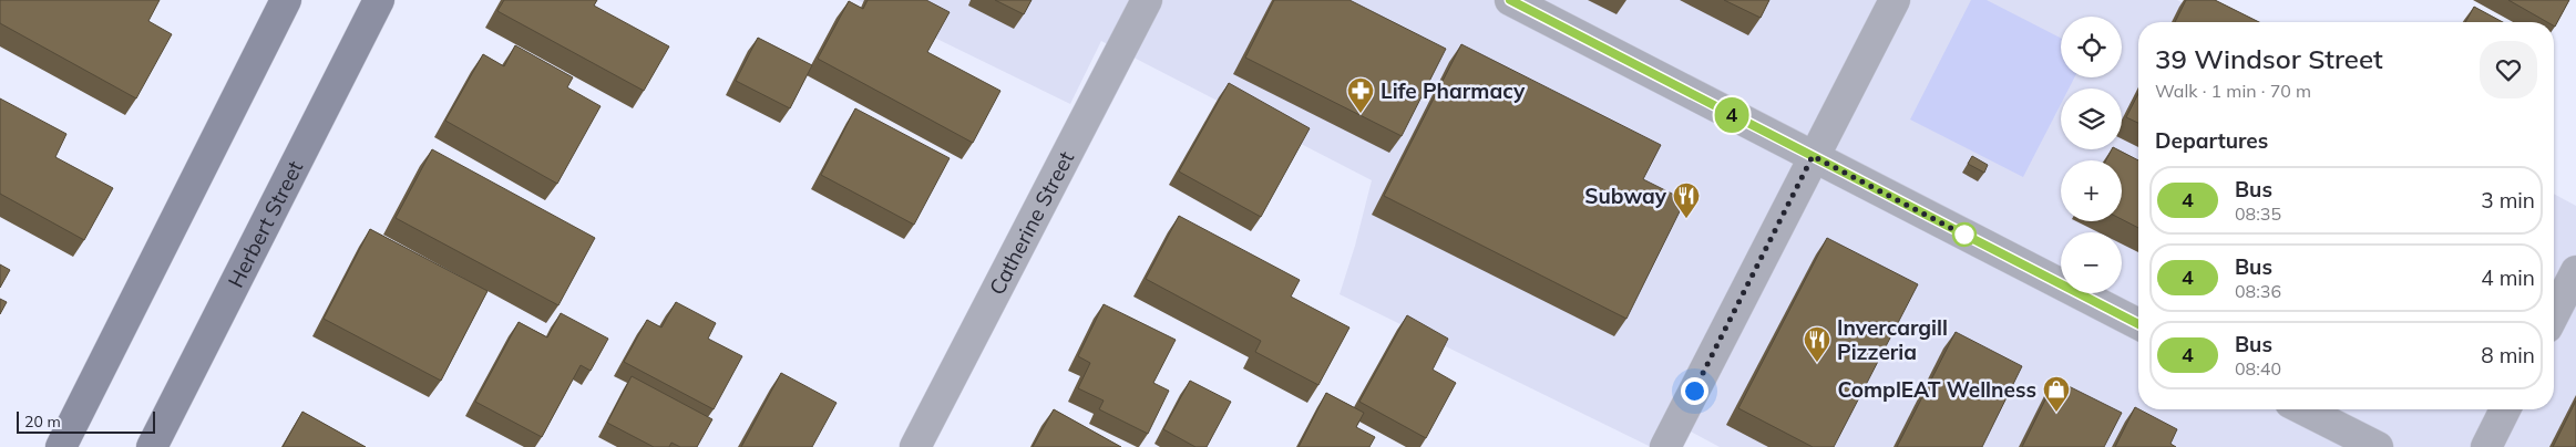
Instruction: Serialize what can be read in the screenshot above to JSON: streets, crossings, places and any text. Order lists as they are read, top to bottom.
{
  "streets": {
    "street": ["Herbert Street", "Catherine Street"]
  },
  "places": {
    "pharmacy": ["Life Pharmacy"],
    "restaurant": ["Subway", "Invercargill Pizzeria"],
    "shop": ["ComplEAT Wellness"]
  },
  "lines": ["bus line 4"],
  "scale_bar": "20 m",
  "page": {
    "on_map": "4",
    "map_buttons": ["+", "−"],
    "heading": [
      ["39 Windsor Street", "Walk · 1 min · 70 m"],
      "Departures"
    ],
    "list": [
      {
        "mark": "4",
        "name": "Bus",
        "note": "08:35",
        "value": "3 min"
      },
      {
        "mark": "4",
        "name": "Bus",
        "note": "08:36",
        "value": "4 min"
      },
      {
        "mark": "4",
        "name": "Bus",
        "note": "08:40",
        "value": "8 min"
      }
    ],
    "scale": "20 m"
  }
}
